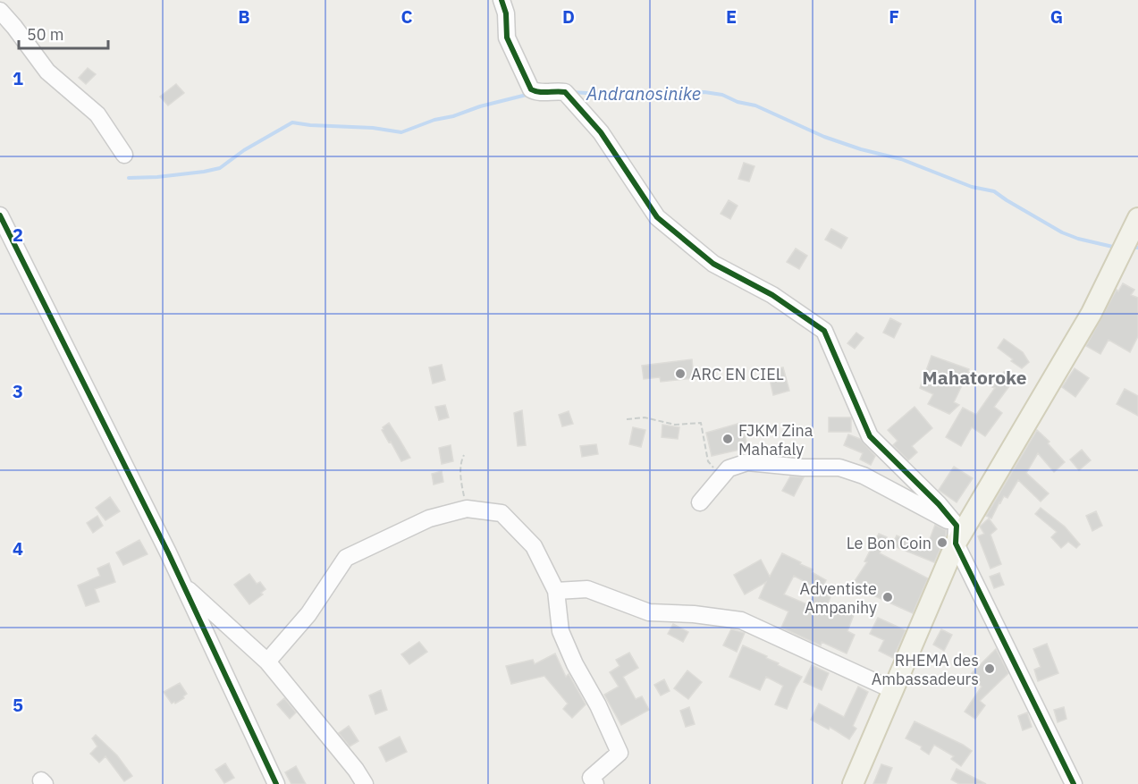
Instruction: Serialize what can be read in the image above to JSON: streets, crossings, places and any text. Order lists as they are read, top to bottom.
{
  "districts": ["Mahatoroke"],
  "water": ["Andranosinike"],
  "places": [
    "ARC EN CIEL",
    "FJKM Zina Mahafaly",
    "Le Bon Coin",
    "Adventiste Ampanihy",
    "RHEMA des Ambassadeurs"
  ],
  "scale_bar": "50 m",
  "grid": {
    "columns": [
      "B",
      "C",
      "D",
      "E",
      "F",
      "G"
    ],
    "rows": [
      "1",
      "2",
      "3",
      "4",
      "5"
    ]
  }
}
